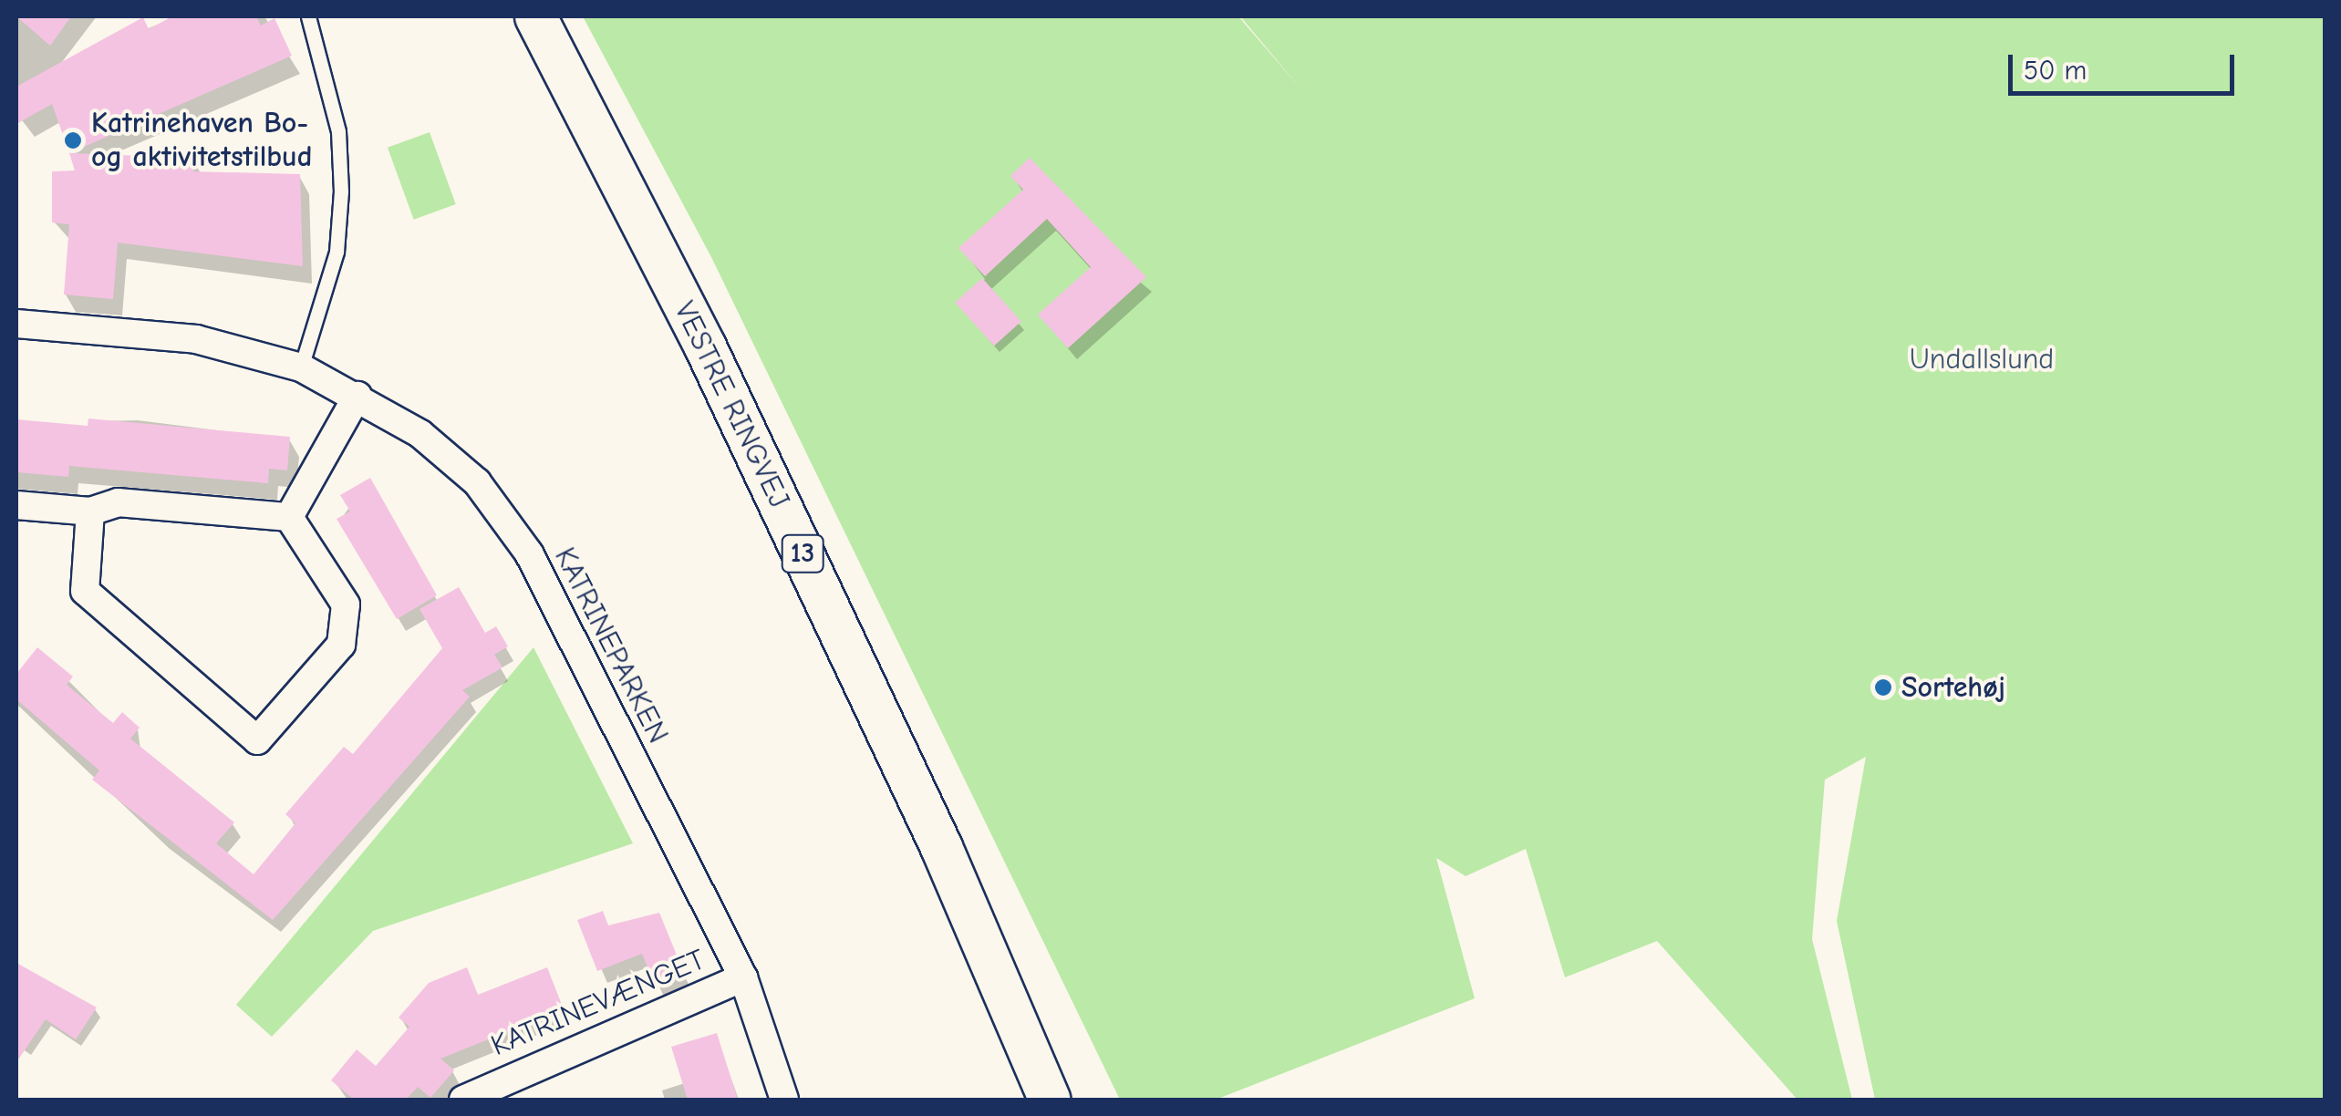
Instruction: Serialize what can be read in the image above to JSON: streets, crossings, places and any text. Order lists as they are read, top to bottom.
{
  "streets": {
    "main road": ["VESTRE RINGVEJ", "13"],
    "street": ["KATRINEPARKEN", "KATRINEVÆNGET"]
  },
  "crossings": [
    ["KATRINEPARKEN", "KATRINEVÆNGET"]
  ],
  "parks": ["Undallslund"],
  "places": ["Katrinehaven Bo- og aktivitetstilbud", "Sortehøj"],
  "scale_bar": "50 m"
}
